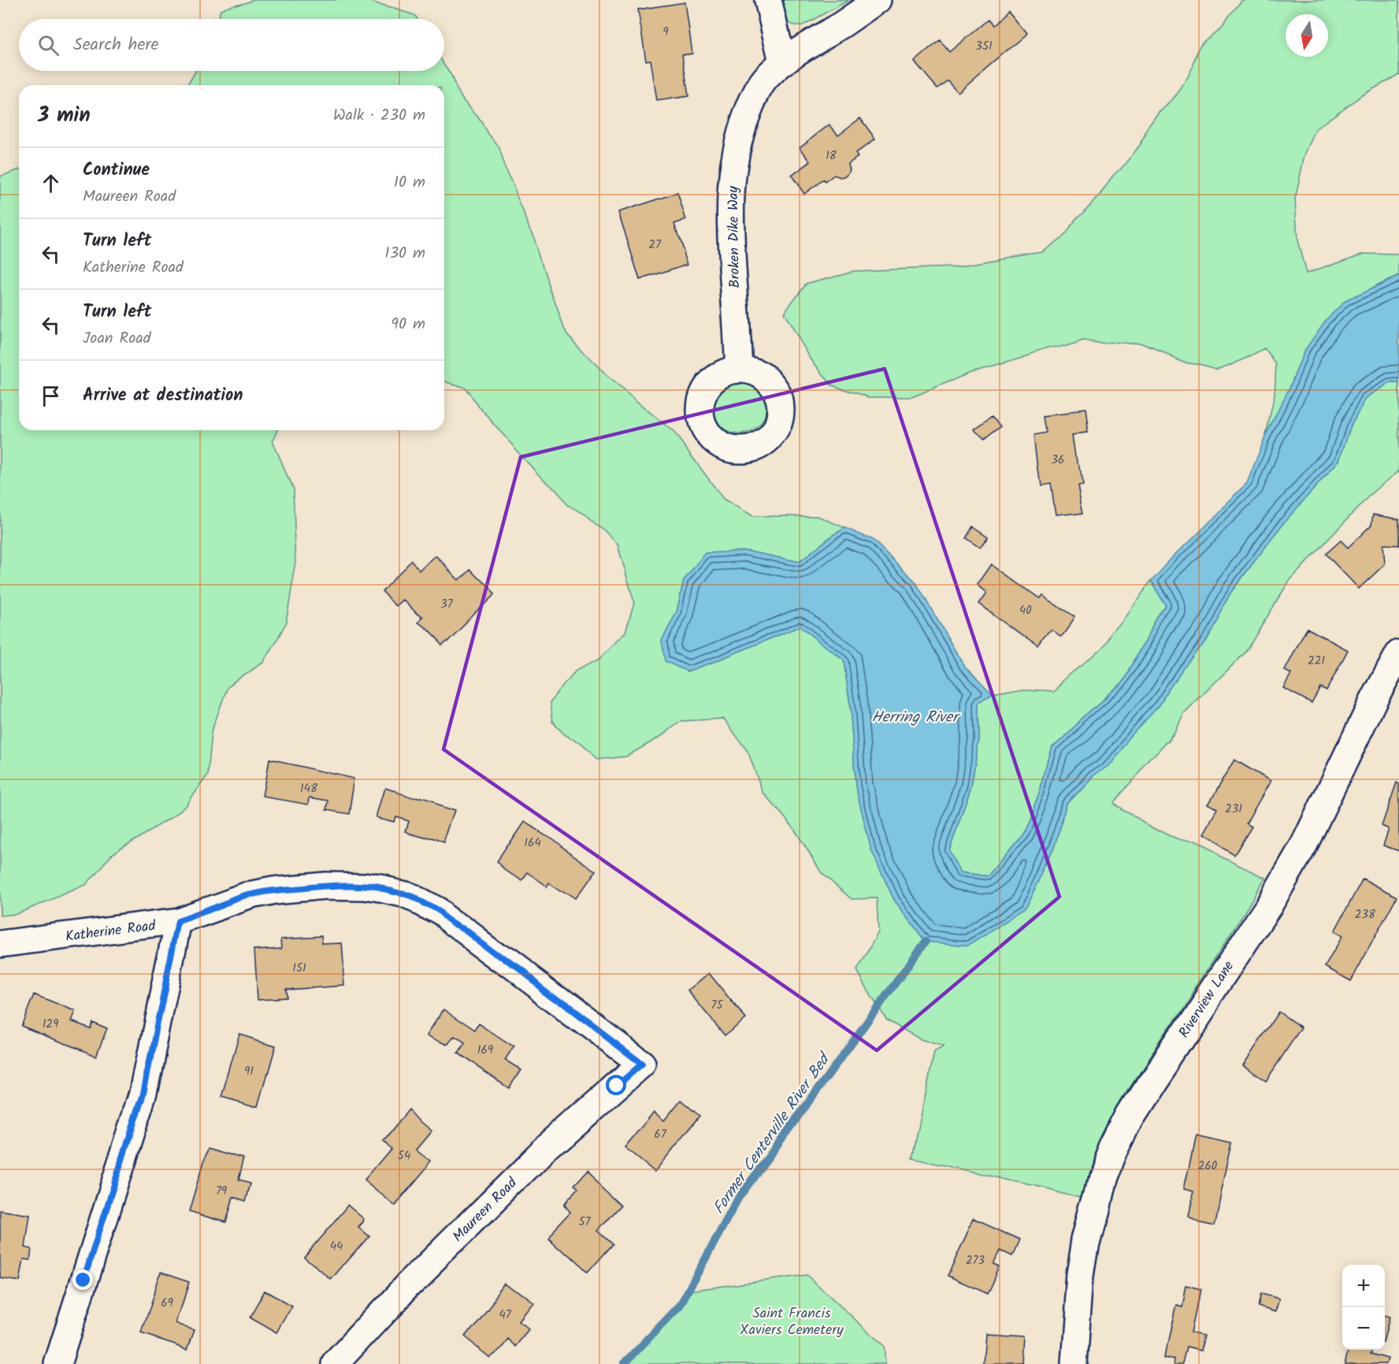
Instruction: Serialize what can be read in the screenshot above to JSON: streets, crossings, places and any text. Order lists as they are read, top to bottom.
{
  "streets": {
    "street": [
      "Broken Dike Way",
      "Katherine Road",
      "Riverview Lane",
      "Maureen Road"
    ]
  },
  "crossings": [
    ["Katherine Road", "Maureen Road"]
  ],
  "water": ["Herring River", "Former Centerville River Bed"],
  "parks": ["Saint Francis Xaviers Cemetery"],
  "house_numbers": [
    "9",
    "351",
    "18",
    "27",
    "36",
    "37",
    "40",
    "221",
    "148",
    "231",
    "164",
    "238",
    "151",
    "75",
    "129",
    "169",
    "91",
    "67",
    "54",
    "260",
    "79",
    "57",
    "44",
    "273",
    "69",
    "47"
  ],
  "north": "bottom",
  "page": {
    "search": "Search here",
    "heading": ["3 min", "Walk · 230 m"],
    "list": [
      ["Continue", "Maureen Road", "10 m"],
      ["Turn left", "Katherine Road", "130 m"],
      ["Turn left", "Joan Road", "90 m"],
      "Arrive at destination"
    ],
    "map_buttons": ["+", "−"]
  }
}
